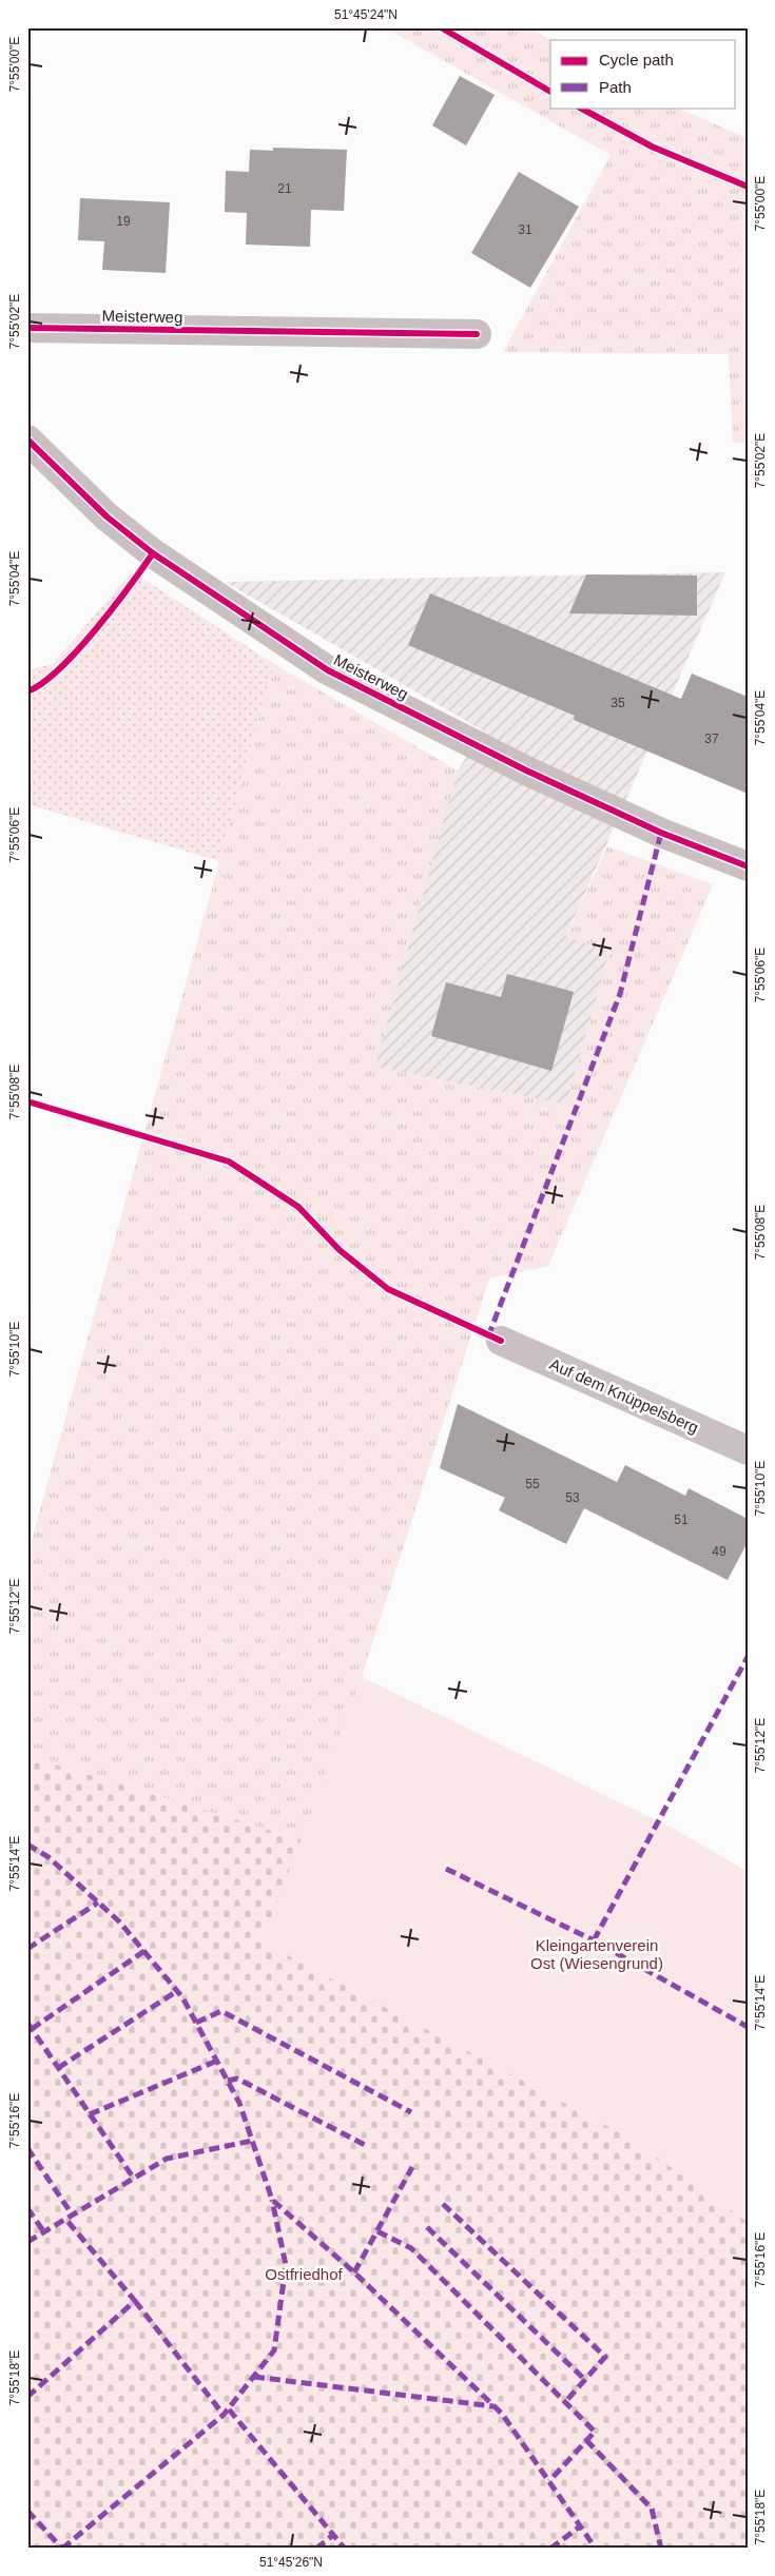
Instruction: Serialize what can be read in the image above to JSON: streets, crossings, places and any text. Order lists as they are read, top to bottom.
{
  "streets": {
    "street": ["Meisterweg", "Auf dem Knüppelsberg"]
  },
  "parks": ["Kleingartenverein Ost (Wiesengrund)", "Ostfriedhof"],
  "house_numbers": [
    "21",
    "19",
    "31",
    "35",
    "37",
    "55",
    "53",
    "51",
    "49"
  ],
  "legend": ["Cycle path", "Path"],
  "coordinates": [
    "51°45'24\"N",
    "7°55'00\"E",
    "7°55'02\"E",
    "7°55'04\"E",
    "7°55'06\"E",
    "7°55'08\"E",
    "7°55'10\"E",
    "7°55'12\"E",
    "7°55'14\"E",
    "7°55'16\"E",
    "7°55'18\"E",
    "51°45'26\"N"
  ]
}
